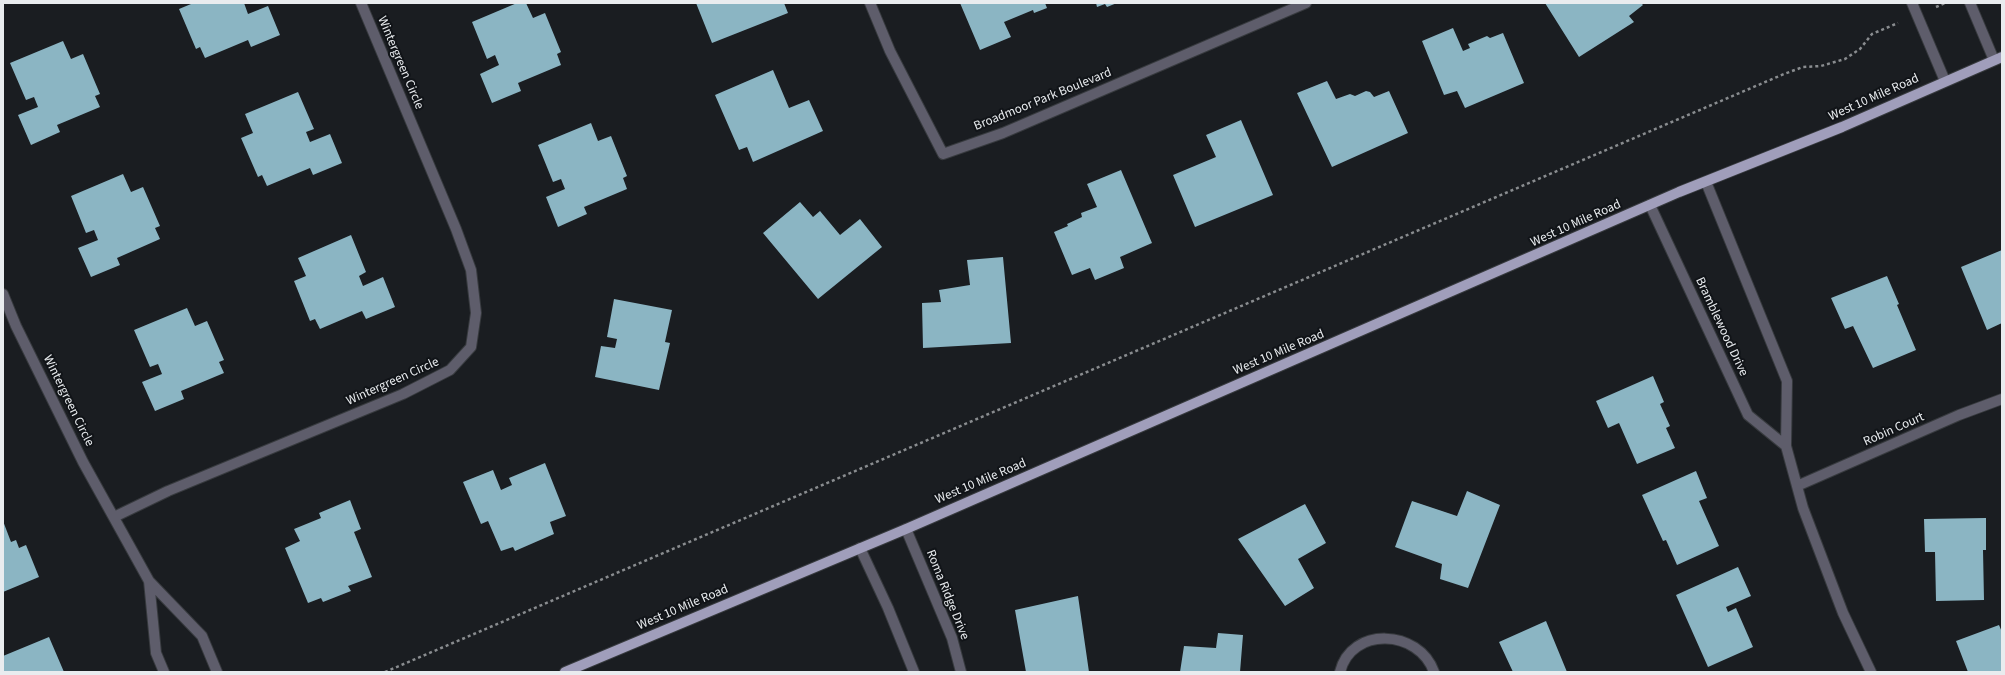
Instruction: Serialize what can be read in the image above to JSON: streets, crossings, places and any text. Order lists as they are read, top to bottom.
{
  "streets": {
    "main road": ["West 10 Mile Road"],
    "street": [
      "Wintergreen Circle",
      "Broadmoor Park Boulevard",
      "Bramblewood Drive",
      "Robin Court",
      "Roma Ridge Drive"
    ]
  },
  "crossings": [
    ["West 10 Mile Road", "Bramblewood Drive"],
    ["West 10 Mile Road", "Roma Ridge Drive"]
  ]
}
